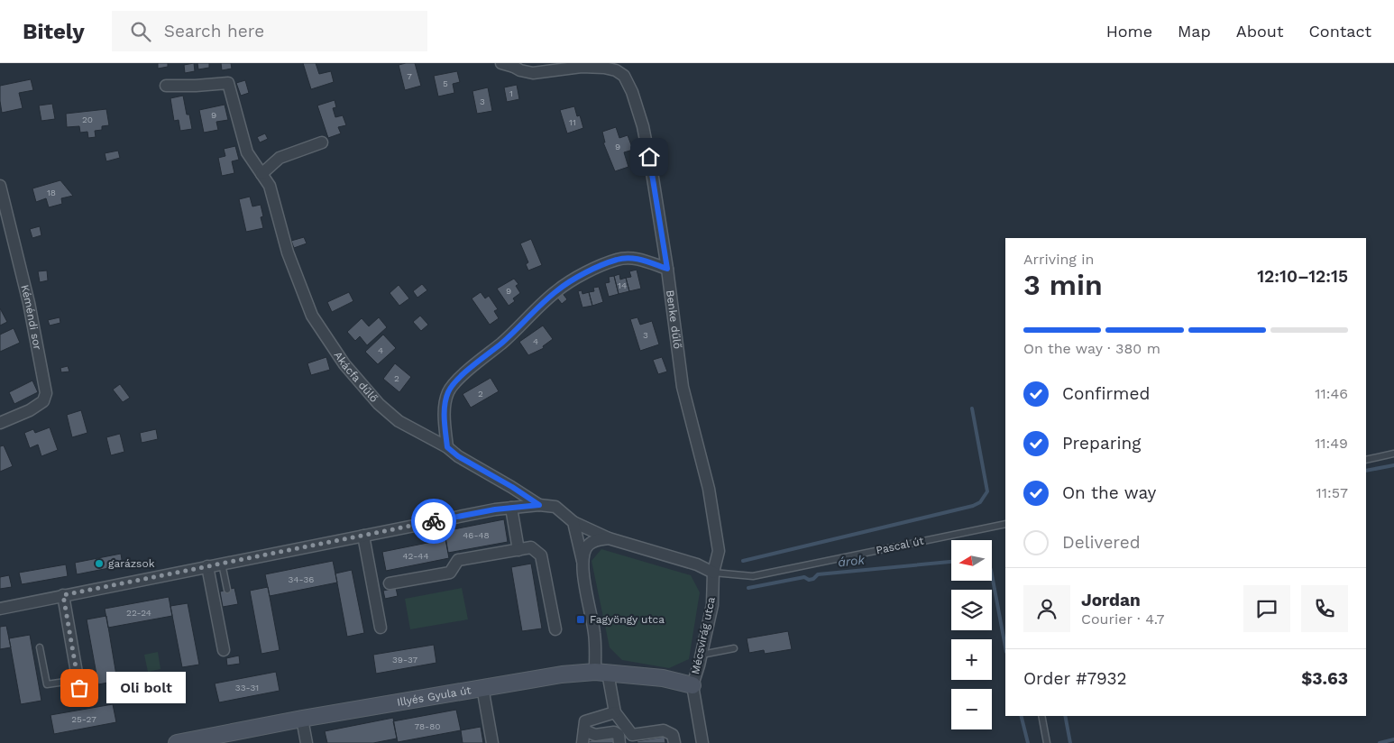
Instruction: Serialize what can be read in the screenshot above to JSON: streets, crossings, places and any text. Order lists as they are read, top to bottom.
{
  "streets": {
    "street": [
      "Kéméndi sor",
      "Benke dűlő",
      "Akácfa dűlő",
      "Mécsvirág utca",
      "Illyés Gyula út"
    ],
    "lane": ["Pascal út"]
  },
  "crossings": [
    ["Benke dűlő", "Pascal út"],
    ["Benke dűlő", "Mécsvirág utca"],
    ["Pascal út", "Mécsvirág utca"],
    ["Mécsvirág utca", "Illyés Gyula út"]
  ],
  "water": ["árok"],
  "places": {
    "other": ["garázsok", "Oli bolt"],
    "transit": ["Fagyöngy utca"]
  },
  "house_numbers": [
    "7",
    "5",
    "1",
    "3",
    "9",
    "20",
    "11",
    "9",
    "18",
    "14",
    "9",
    "3",
    "4",
    "4",
    "2",
    "2",
    "46-48",
    "42-44",
    "34-36",
    "22-24",
    "39-37",
    "33-31",
    "25-27",
    "78-80"
  ],
  "north": "left",
  "page": {
    "header": "Bitely",
    "search": "Search here",
    "nav": [
      "Home",
      "Map",
      "About",
      "Contact"
    ],
    "heading": ["3 min", "Arriving in", "12:10–12:15"],
    "panel": [
      "Jordan",
      "Courier · 4.7",
      "Order #7932",
      "$3.63"
    ],
    "bar": "On the way · 380 m",
    "list": [
      ["Confirmed", "11:46"],
      ["Preparing", "11:49"],
      ["On the way", "11:57"],
      "Delivered"
    ],
    "map_buttons": ["+", "−"],
    "bubble": "Oli bolt"
  }
}
